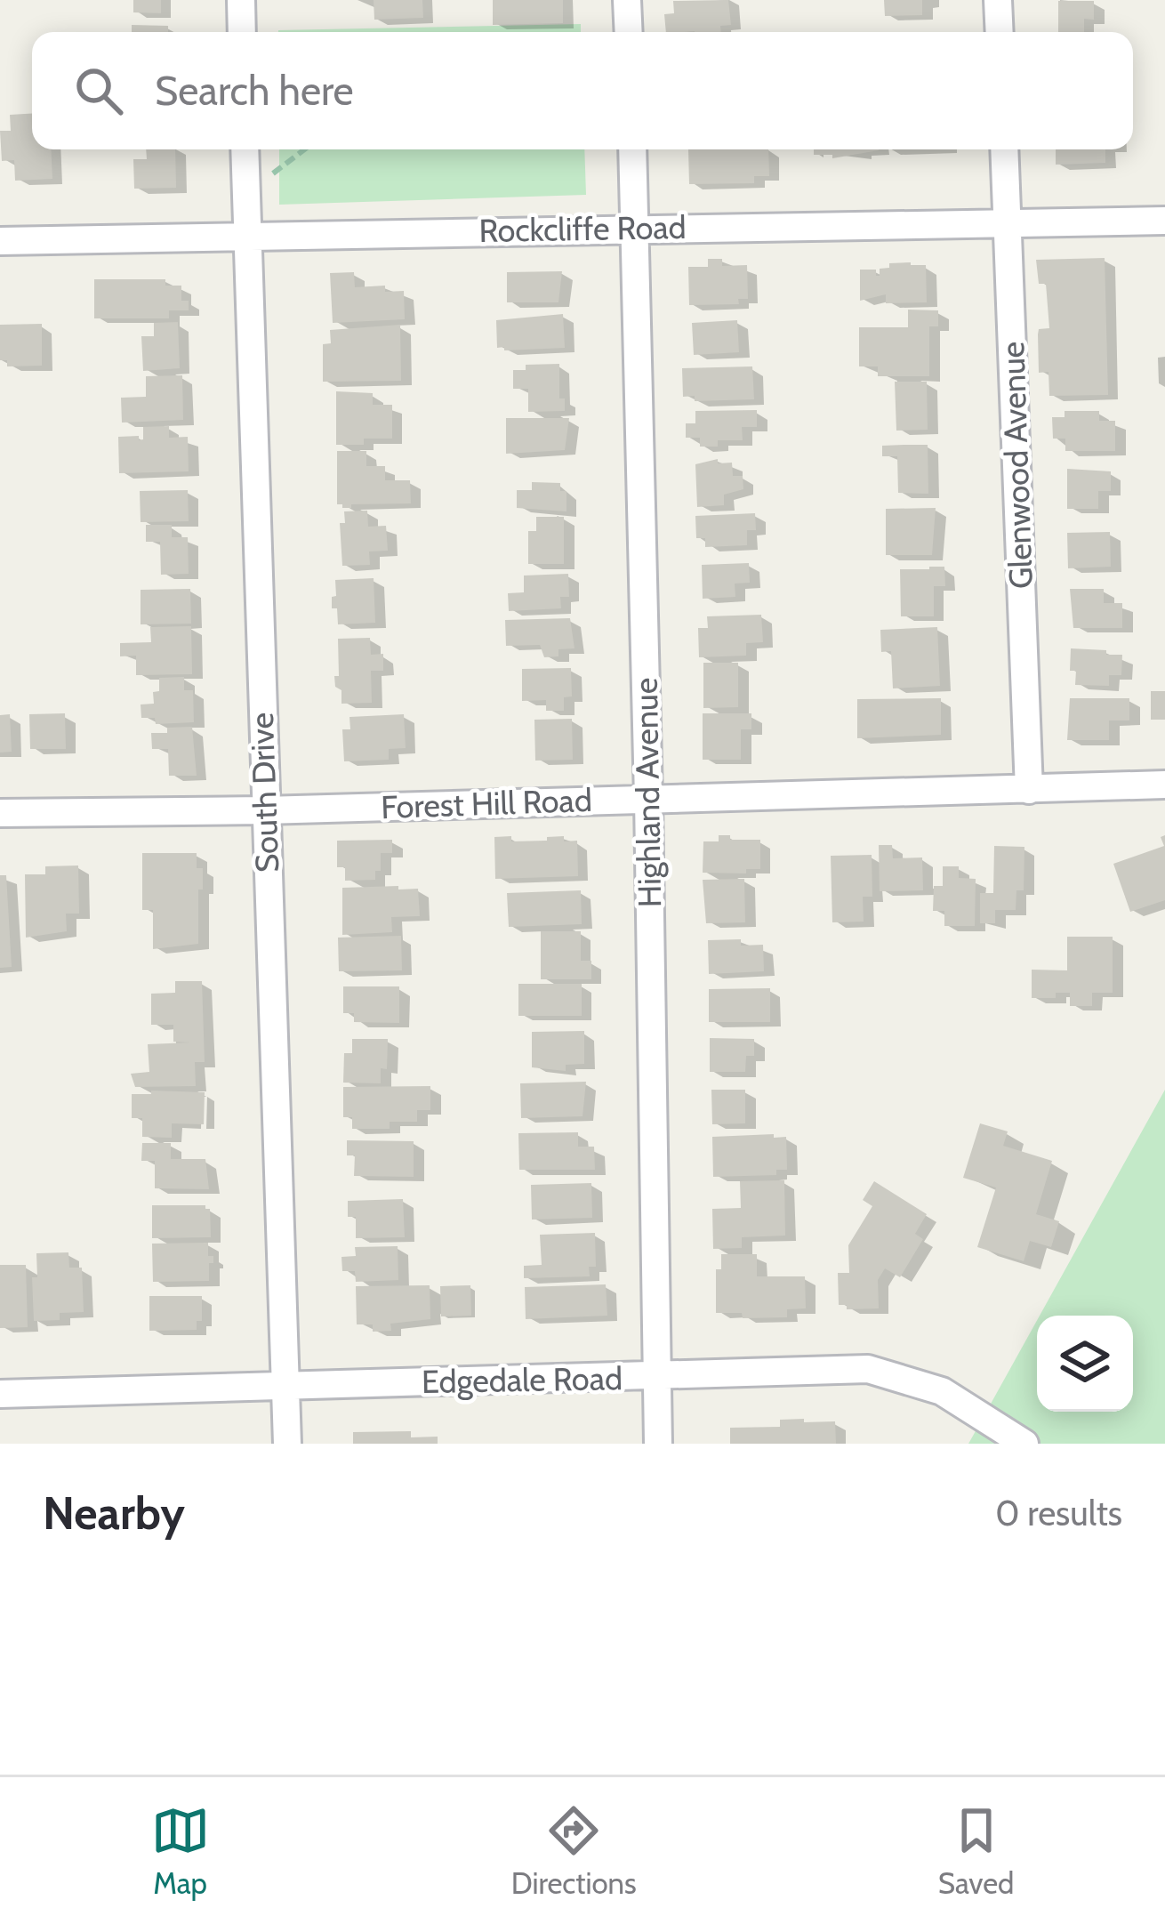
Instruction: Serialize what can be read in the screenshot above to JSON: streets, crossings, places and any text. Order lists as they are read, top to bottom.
{
  "streets": {
    "street": [
      "Rockcliffe Road",
      "Glenwood Avenue",
      "South Drive",
      "Highland Avenue",
      "Forest Hill Road",
      "Edgedale Road"
    ]
  },
  "crossings": [
    ["Rockcliffe Road", "Glenwood Avenue"],
    ["Rockcliffe Road", "South Drive"],
    ["Rockcliffe Road", "Highland Avenue"],
    ["Glenwood Avenue", "Forest Hill Road"],
    ["South Drive", "Forest Hill Road"],
    ["South Drive", "Edgedale Road"],
    ["Highland Avenue", "Forest Hill Road"],
    ["Highland Avenue", "Edgedale Road"]
  ],
  "page": {
    "search": "Search here",
    "heading": ["Nearby", "0 results"],
    "nav": ["Map", "Directions", "Saved"]
  }
}
